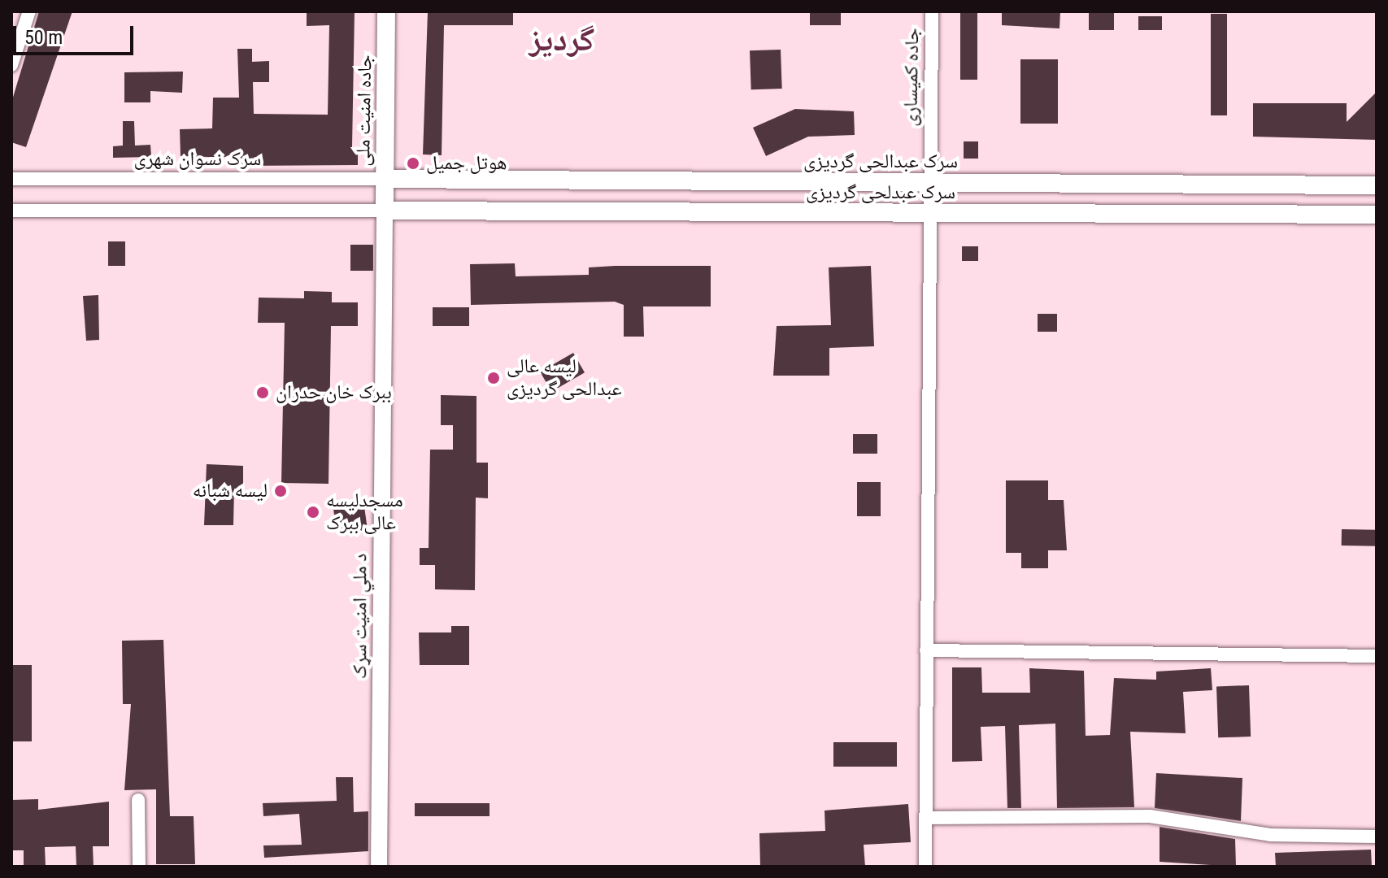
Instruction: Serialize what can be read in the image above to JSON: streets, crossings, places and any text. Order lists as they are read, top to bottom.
{
  "streets": {
    "main road": ["جاده امنیت ملی", "سرک عبدالحی گردیزی", "سرک عبدلحی گردیزی"],
    "street": ["جاده کمیساری", "سرک نسوان شهری", "د ملي امنیت سړک"]
  },
  "crossings": [
    ["جاده کمیساری", "سرک عبدالحی گردیزی"],
    ["جاده کمیساری", "سرک عبدلحی گردیزی"],
    ["جاده امنیت ملی", "سرک نسوان شهری"],
    ["جاده امنیت ملی", "سرک عبدالحی گردیزی"],
    ["جاده امنیت ملی", "سرک عبدلحی گردیزی"],
    ["جاده امنیت ملی", "د ملي امنیت سړک"],
    ["سرک نسوان شهری", "سرک عبدالحی گردیزی"],
    ["سرک عبدلحی گردیزی", "د ملي امنیت سړک"]
  ],
  "districts": ["گردیز"],
  "places": [
    "هوتل جمیل",
    "لیسه عالی عبدالحی گردیزی",
    "ببرک خان حدران",
    "لیسه شبانه",
    "مسجدلیسه عالی ببرک"
  ],
  "scale_bar": "50 m"
}
